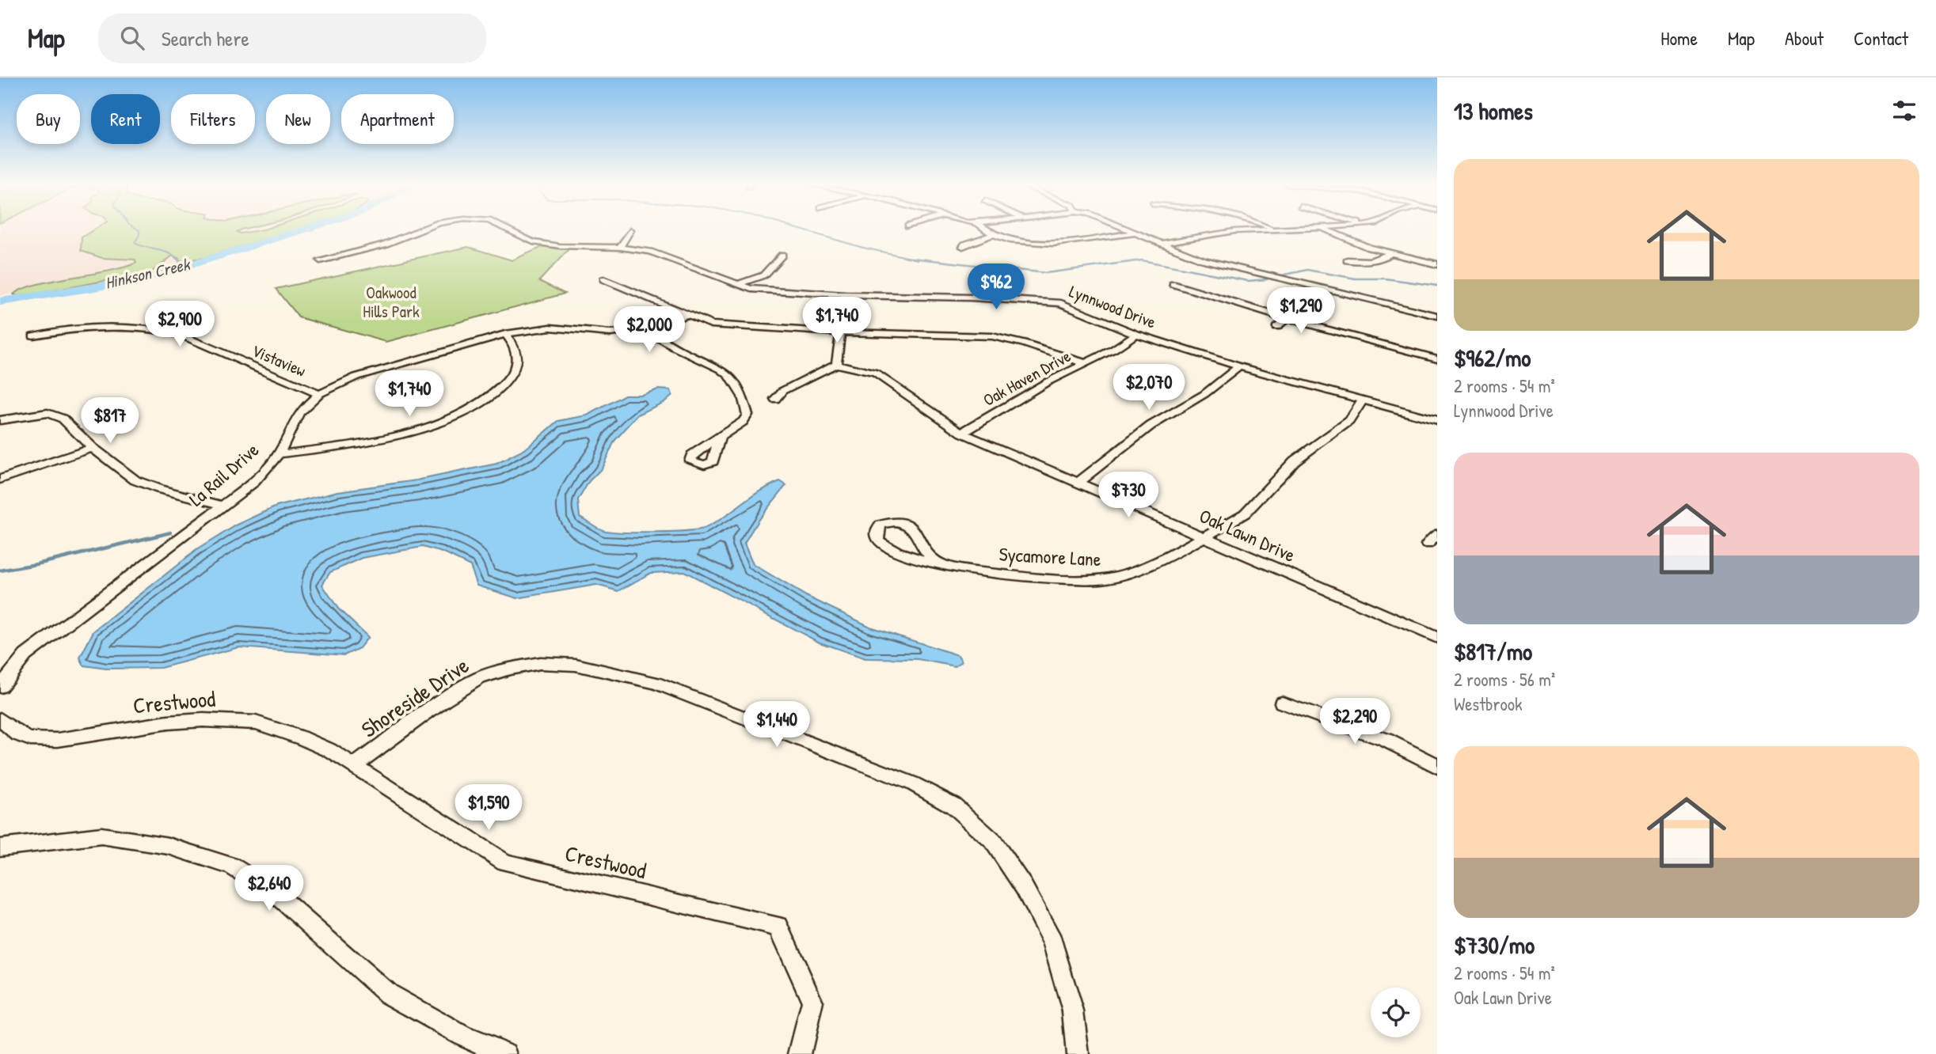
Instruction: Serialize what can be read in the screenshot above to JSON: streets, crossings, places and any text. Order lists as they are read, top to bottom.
{
  "streets": {
    "street": [
      "Lynnwood Drive",
      "Vistaview",
      "Oak Haven Drive",
      "La Rail Drive",
      "Oak Lawn Drive",
      "Sycamore Lane",
      "Shoreside Drive",
      "Crestwood"
    ]
  },
  "crossings": [
    ["Lynnwood Drive", "Oak Haven Drive"],
    ["Lynnwood Drive", "Sycamore Lane"],
    ["Vistaview", "La Rail Drive"],
    ["Oak Haven Drive", "Oak Lawn Drive"],
    ["Oak Lawn Drive", "Sycamore Lane"],
    ["Shoreside Drive", "Crestwood"]
  ],
  "water": ["Hinkson Creek"],
  "parks": ["Oakwood Hills Park"],
  "page": {
    "header": "Map",
    "search": "Search here",
    "nav": [
      "Home",
      "Map",
      "About",
      "Contact"
    ],
    "heading": "13 homes",
    "chip": [
      "Buy",
      "Rent",
      "Filters",
      "New",
      "Apartment"
    ],
    "list": [
      {
        "name": "$962/mo",
        "note": "2 rooms · 54 m² · Lynnwood Drive"
      },
      {
        "name": "$817/mo",
        "note": "2 rooms · 56 m² · Westbrook"
      },
      {
        "name": "$730/mo",
        "note": "2 rooms · 54 m² · Oak Lawn Drive"
      }
    ],
    "price": [
      "$962",
      "$1,290",
      "$1,740",
      "$2,900",
      "$2,000",
      "$2,070",
      "$1,740",
      "$817",
      "$730",
      "$2,290",
      "$1,440",
      "$1,590",
      "$2,640"
    ]
  }
}
